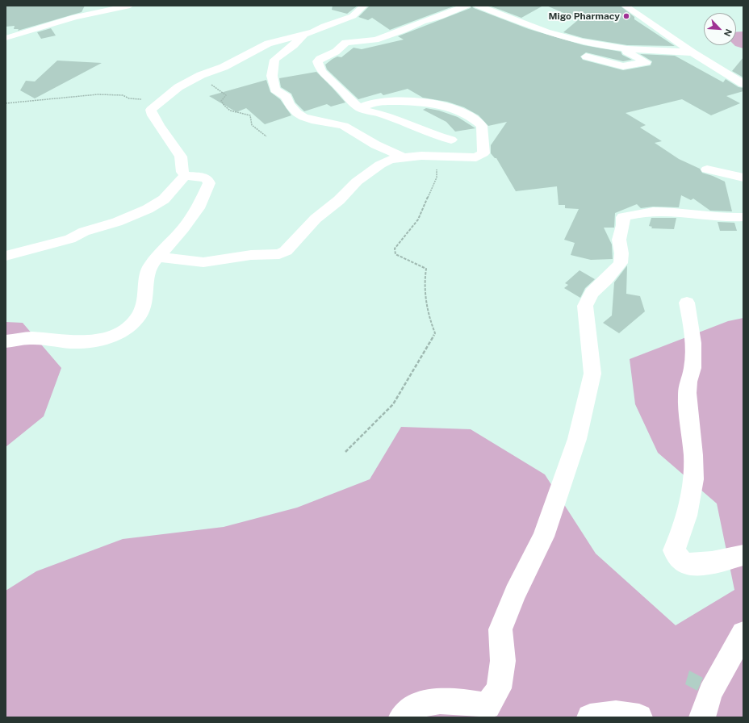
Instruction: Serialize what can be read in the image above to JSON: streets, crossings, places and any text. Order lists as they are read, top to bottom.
{
  "places": ["Migo Pharmacy"],
  "north": "bottom right"
}
